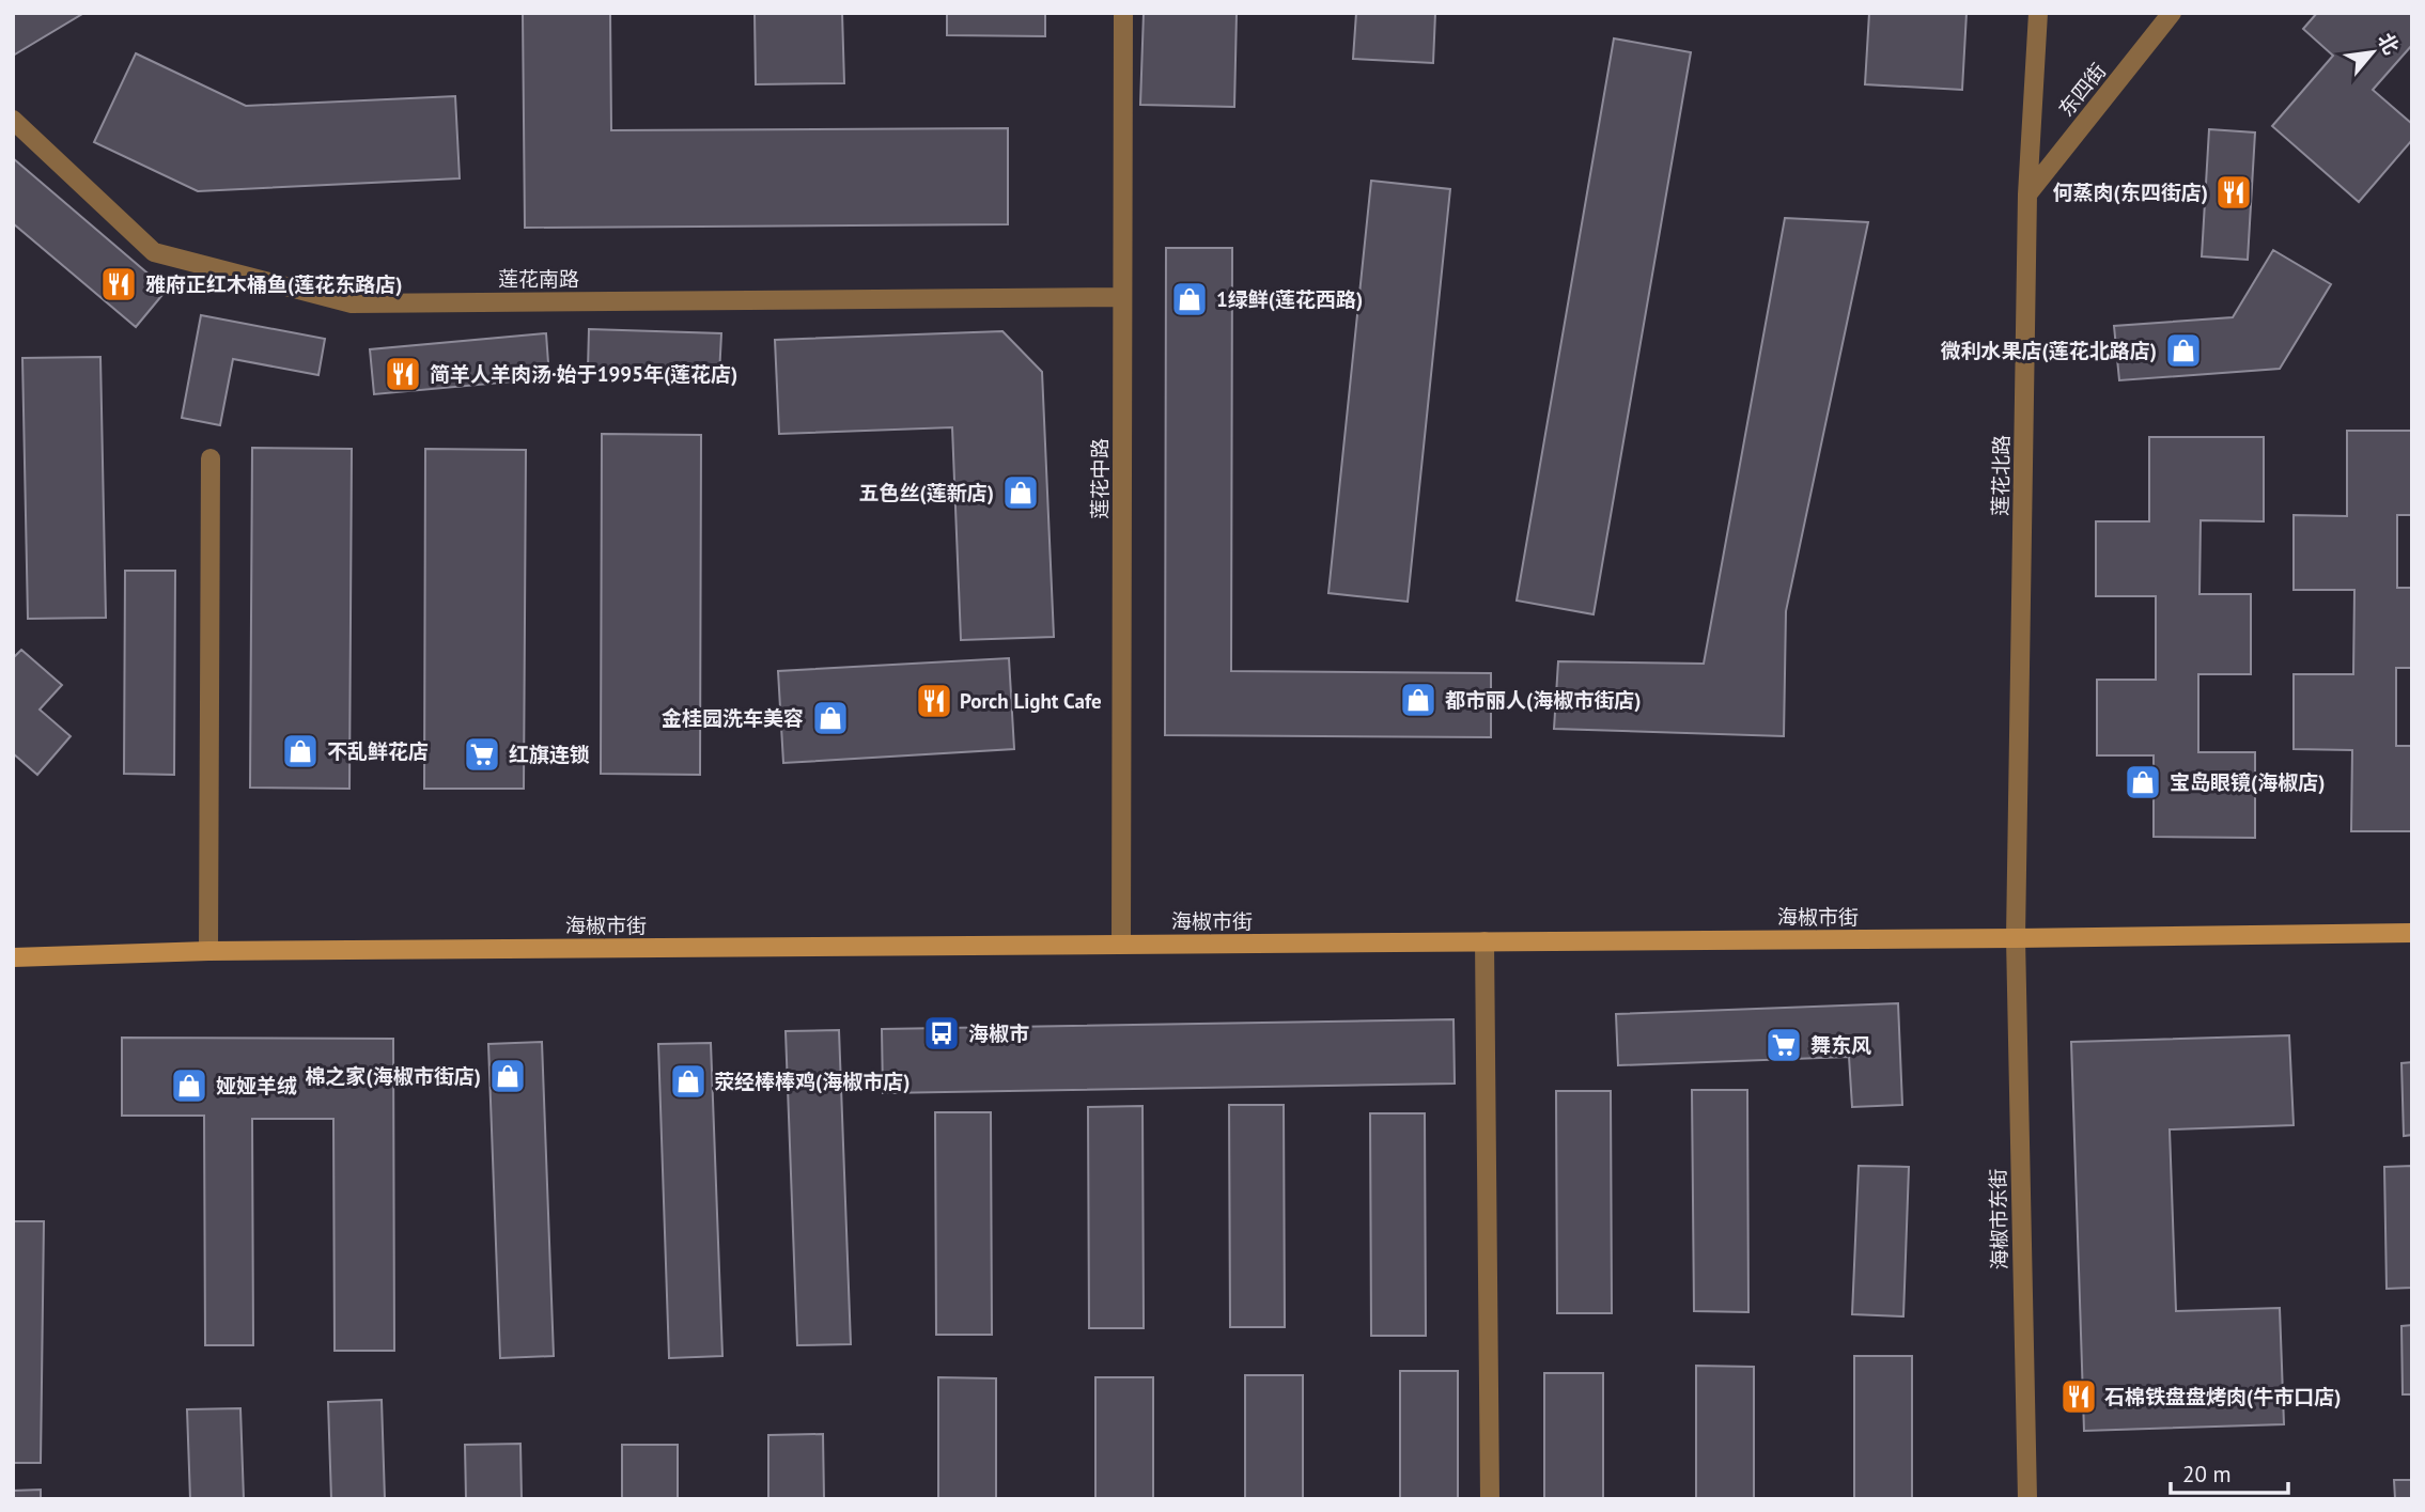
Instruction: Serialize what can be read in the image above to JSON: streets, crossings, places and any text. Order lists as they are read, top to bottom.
{
  "streets": {
    "street": [
      "东四街",
      "莲花南路",
      "莲花北路",
      "莲花中路",
      "海椒市街",
      "海椒市东街"
    ]
  },
  "crossings": [
    ["东四街", "莲花北路"],
    ["莲花南路", "莲花中路"],
    ["莲花北路", "海椒市街"],
    ["莲花北路", "海椒市东街"],
    ["莲花中路", "海椒市街"],
    ["海椒市街", "海椒市东街"]
  ],
  "places": {
    "restaurant": [
      "何蒸肉(东四街店)",
      "雅府正红木桶鱼(莲花东路店)",
      "简羊人羊肉汤·始于1995年(莲花店)",
      "Porch Light Cafe",
      "石棉铁盘盘烤肉(牛市口店)"
    ],
    "shop": [
      "1绿鲜(莲花西路)",
      "微利水果店(莲花北路店)",
      "五色丝(莲新店)",
      "都市丽人(海椒市街店)",
      "金桂园洗车美容",
      "不乱鲜花店",
      "宝岛眼镜(海椒店)",
      "棉之家(海椒市街店)",
      "荥经棒棒鸡(海椒市店)",
      "娅娅羊绒"
    ],
    "supermarket": ["红旗连锁", "舞东风"],
    "bus stop": ["海椒市"]
  },
  "scale_bar": "20 m",
  "north": "top right"
}
